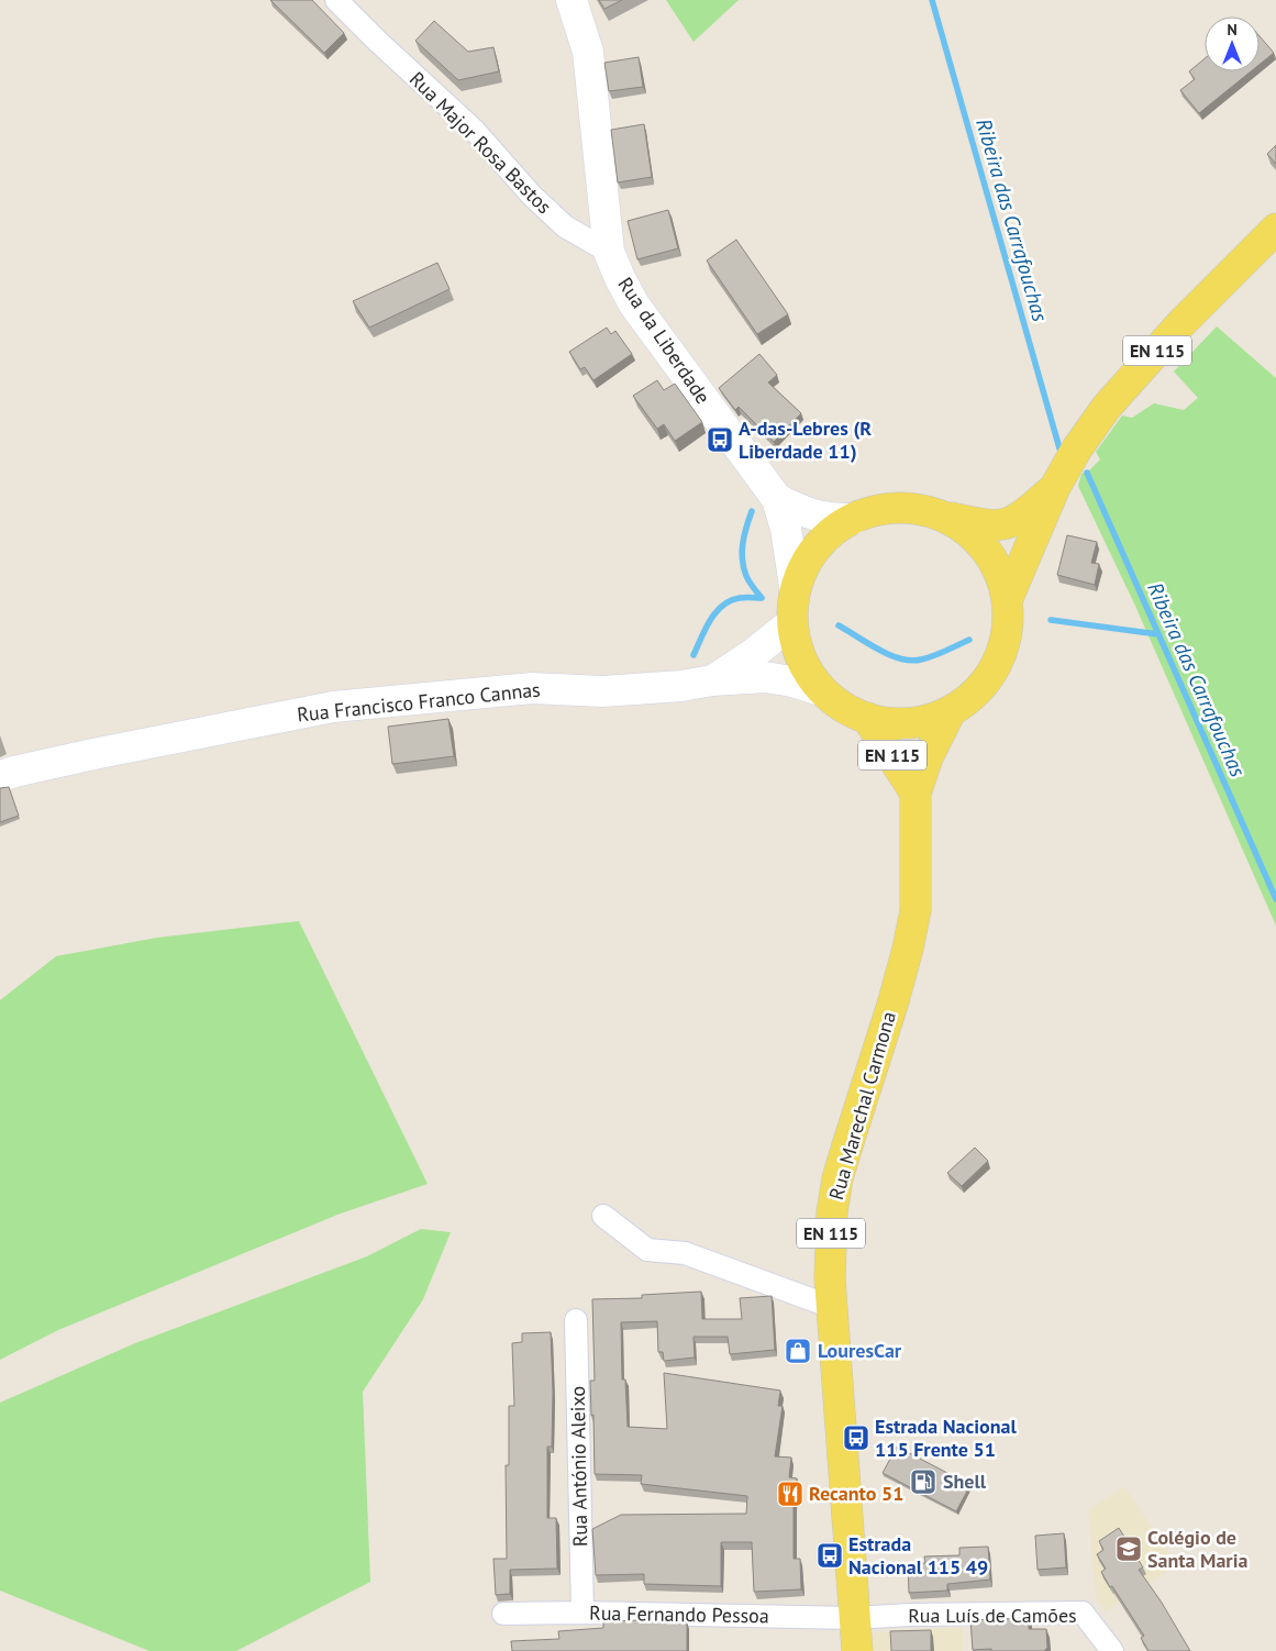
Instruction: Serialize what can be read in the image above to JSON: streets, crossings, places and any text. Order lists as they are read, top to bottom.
{
  "streets": {
    "main road": ["EN 115", "Rua Marechal Carmona"],
    "street": [
      "Rua Major Rosa Bastos",
      "Rua da Liberdade",
      "Rua Francisco Franco Cannas",
      "Rua António Aleixo",
      "Rua Fernando Pessoa",
      "Rua Luís de Camões"
    ]
  },
  "crossings": [
    ["Rua Major Rosa Bastos", "Rua da Liberdade"],
    ["Rua da Liberdade", "EN 115"],
    ["EN 115", "Rua Francisco Franco Cannas"],
    ["EN 115", "Rua Marechal Carmona"],
    ["Rua Marechal Carmona", "Rua Fernando Pessoa"],
    ["Rua Marechal Carmona", "Rua Luís de Camões"],
    ["Rua António Aleixo", "Rua Fernando Pessoa"],
    ["Rua Fernando Pessoa", "Rua Luís de Camões"]
  ],
  "water": ["Ribeira das Carrafouchas"],
  "places": {
    "bus stop": ["A-das-Lebres (R Liberdade 11)", "Estrada Nacional 115 Frente 51", "Estrada Nacional 115 49"],
    "shop": ["LouresCar"],
    "fuel station": ["Shell"],
    "restaurant": ["Recanto 51"],
    "school or university": ["Colégio de Santa Maria"]
  },
  "north": "top"
}
